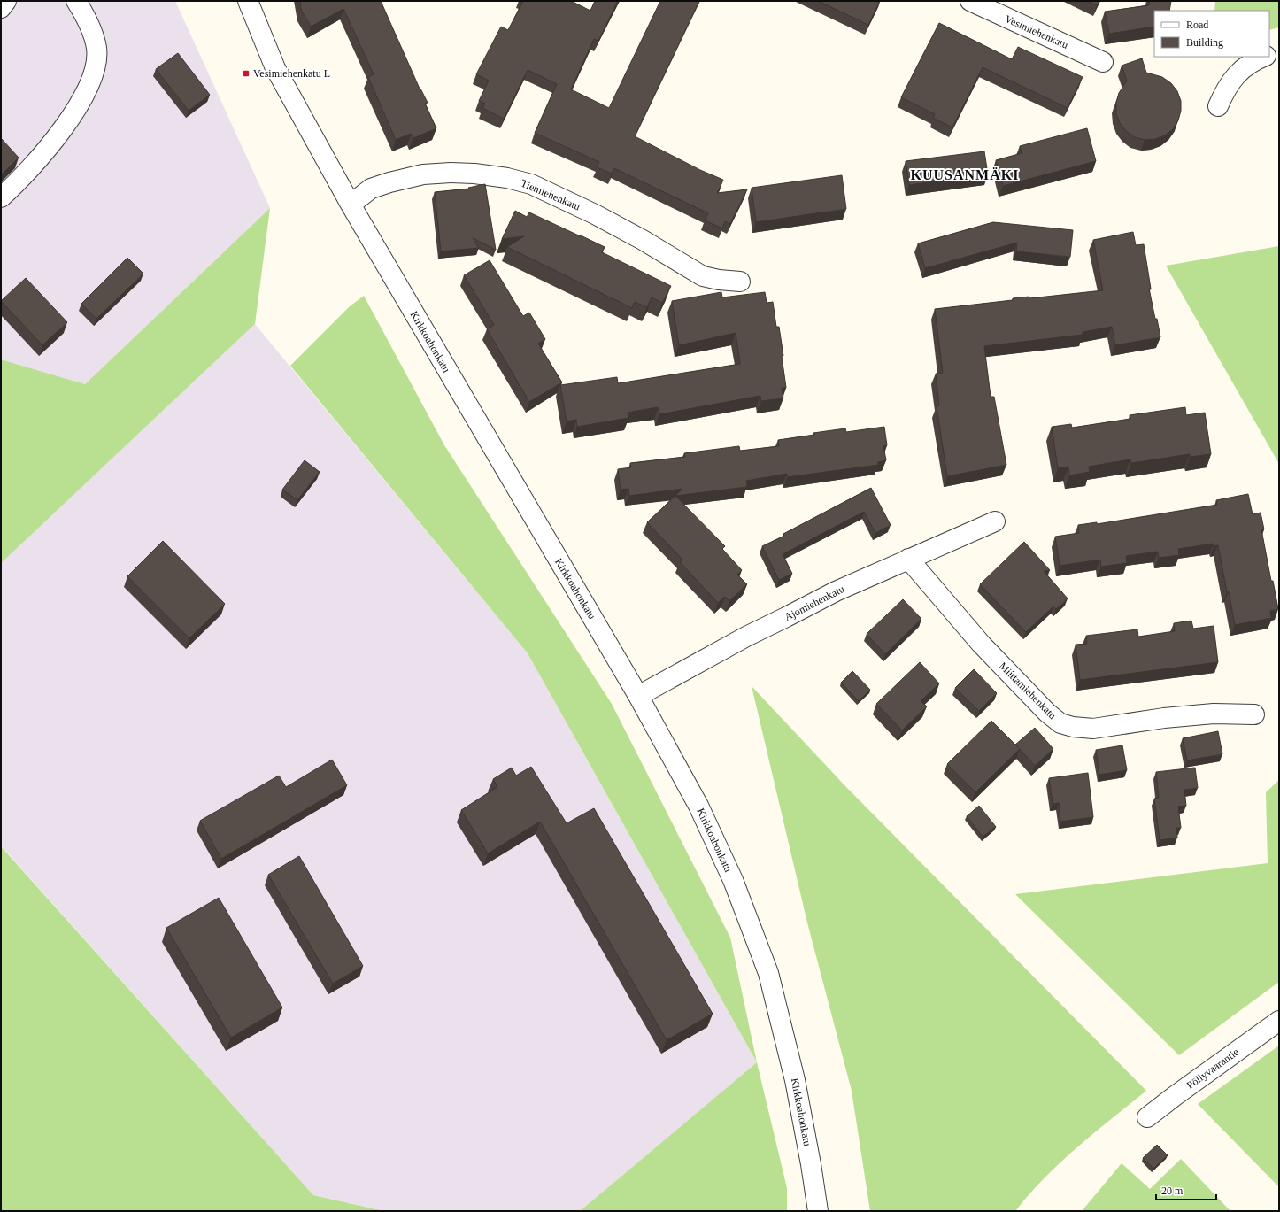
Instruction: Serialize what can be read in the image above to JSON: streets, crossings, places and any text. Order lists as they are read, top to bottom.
{
  "streets": {
    "street": [
      "Vesimiehenkatu",
      "Tiemiehenkatu",
      "Kirkkoahonkatu",
      "Ajomiehenkatu",
      "Miittamiehenkatu",
      "Pöllyvaarantie"
    ]
  },
  "crossings": [
    ["Tiemiehenkatu", "Kirkkoahonkatu"],
    ["Kirkkoahonkatu", "Ajomiehenkatu"],
    ["Ajomiehenkatu", "Miittamiehenkatu"]
  ],
  "districts": ["KUUSANMÄKI"],
  "places": {
    "transit": ["Vesimiehenkatu L"]
  },
  "legend": ["Road", "Building"],
  "scale_bar": "20 m"
}
